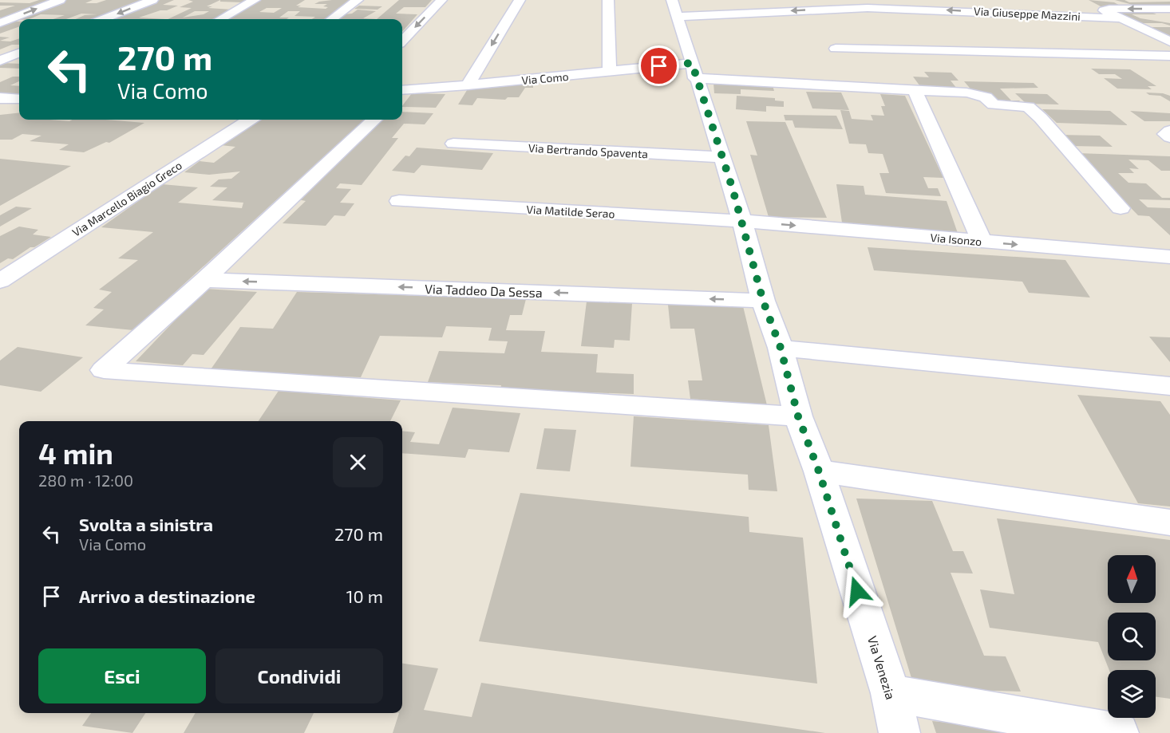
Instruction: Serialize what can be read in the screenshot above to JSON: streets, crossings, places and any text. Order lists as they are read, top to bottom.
{
  "streets": {
    "street": [
      "Via Giuseppe Mazzini",
      "Via Como",
      "Via Bertrando Spaventa",
      "Via Marcello Biagio Greco",
      "Via Matilde Serao",
      "Via Isonzo",
      "Via Taddeo Da Sessa",
      "Via Venezia"
    ]
  },
  "crossings": [
    ["Via Giuseppe Mazzini", "Via Venezia"],
    ["Via Como", "Via Venezia"],
    ["Via Bertrando Spaventa", "Via Venezia"],
    ["Via Matilde Serao", "Via Isonzo"],
    ["Via Matilde Serao", "Via Venezia"],
    ["Via Isonzo", "Via Venezia"],
    ["Via Taddeo Da Sessa", "Via Venezia"]
  ],
  "one_way": ["Via Taddeo Da Sessa"],
  "north": "top",
  "page": {
    "turn": ["270 m", "Via Como"],
    "heading": ["4 min", "280 m · 12:00"],
    "list": [
      {
        "name": "Svolta a sinistra",
        "note": "Via Como",
        "value": "270 m"
      },
      {
        "name": "Arrivo a destinazione",
        "value": "10 m"
      }
    ],
    "buttons": ["Esci", "Condividi"]
  }
}
